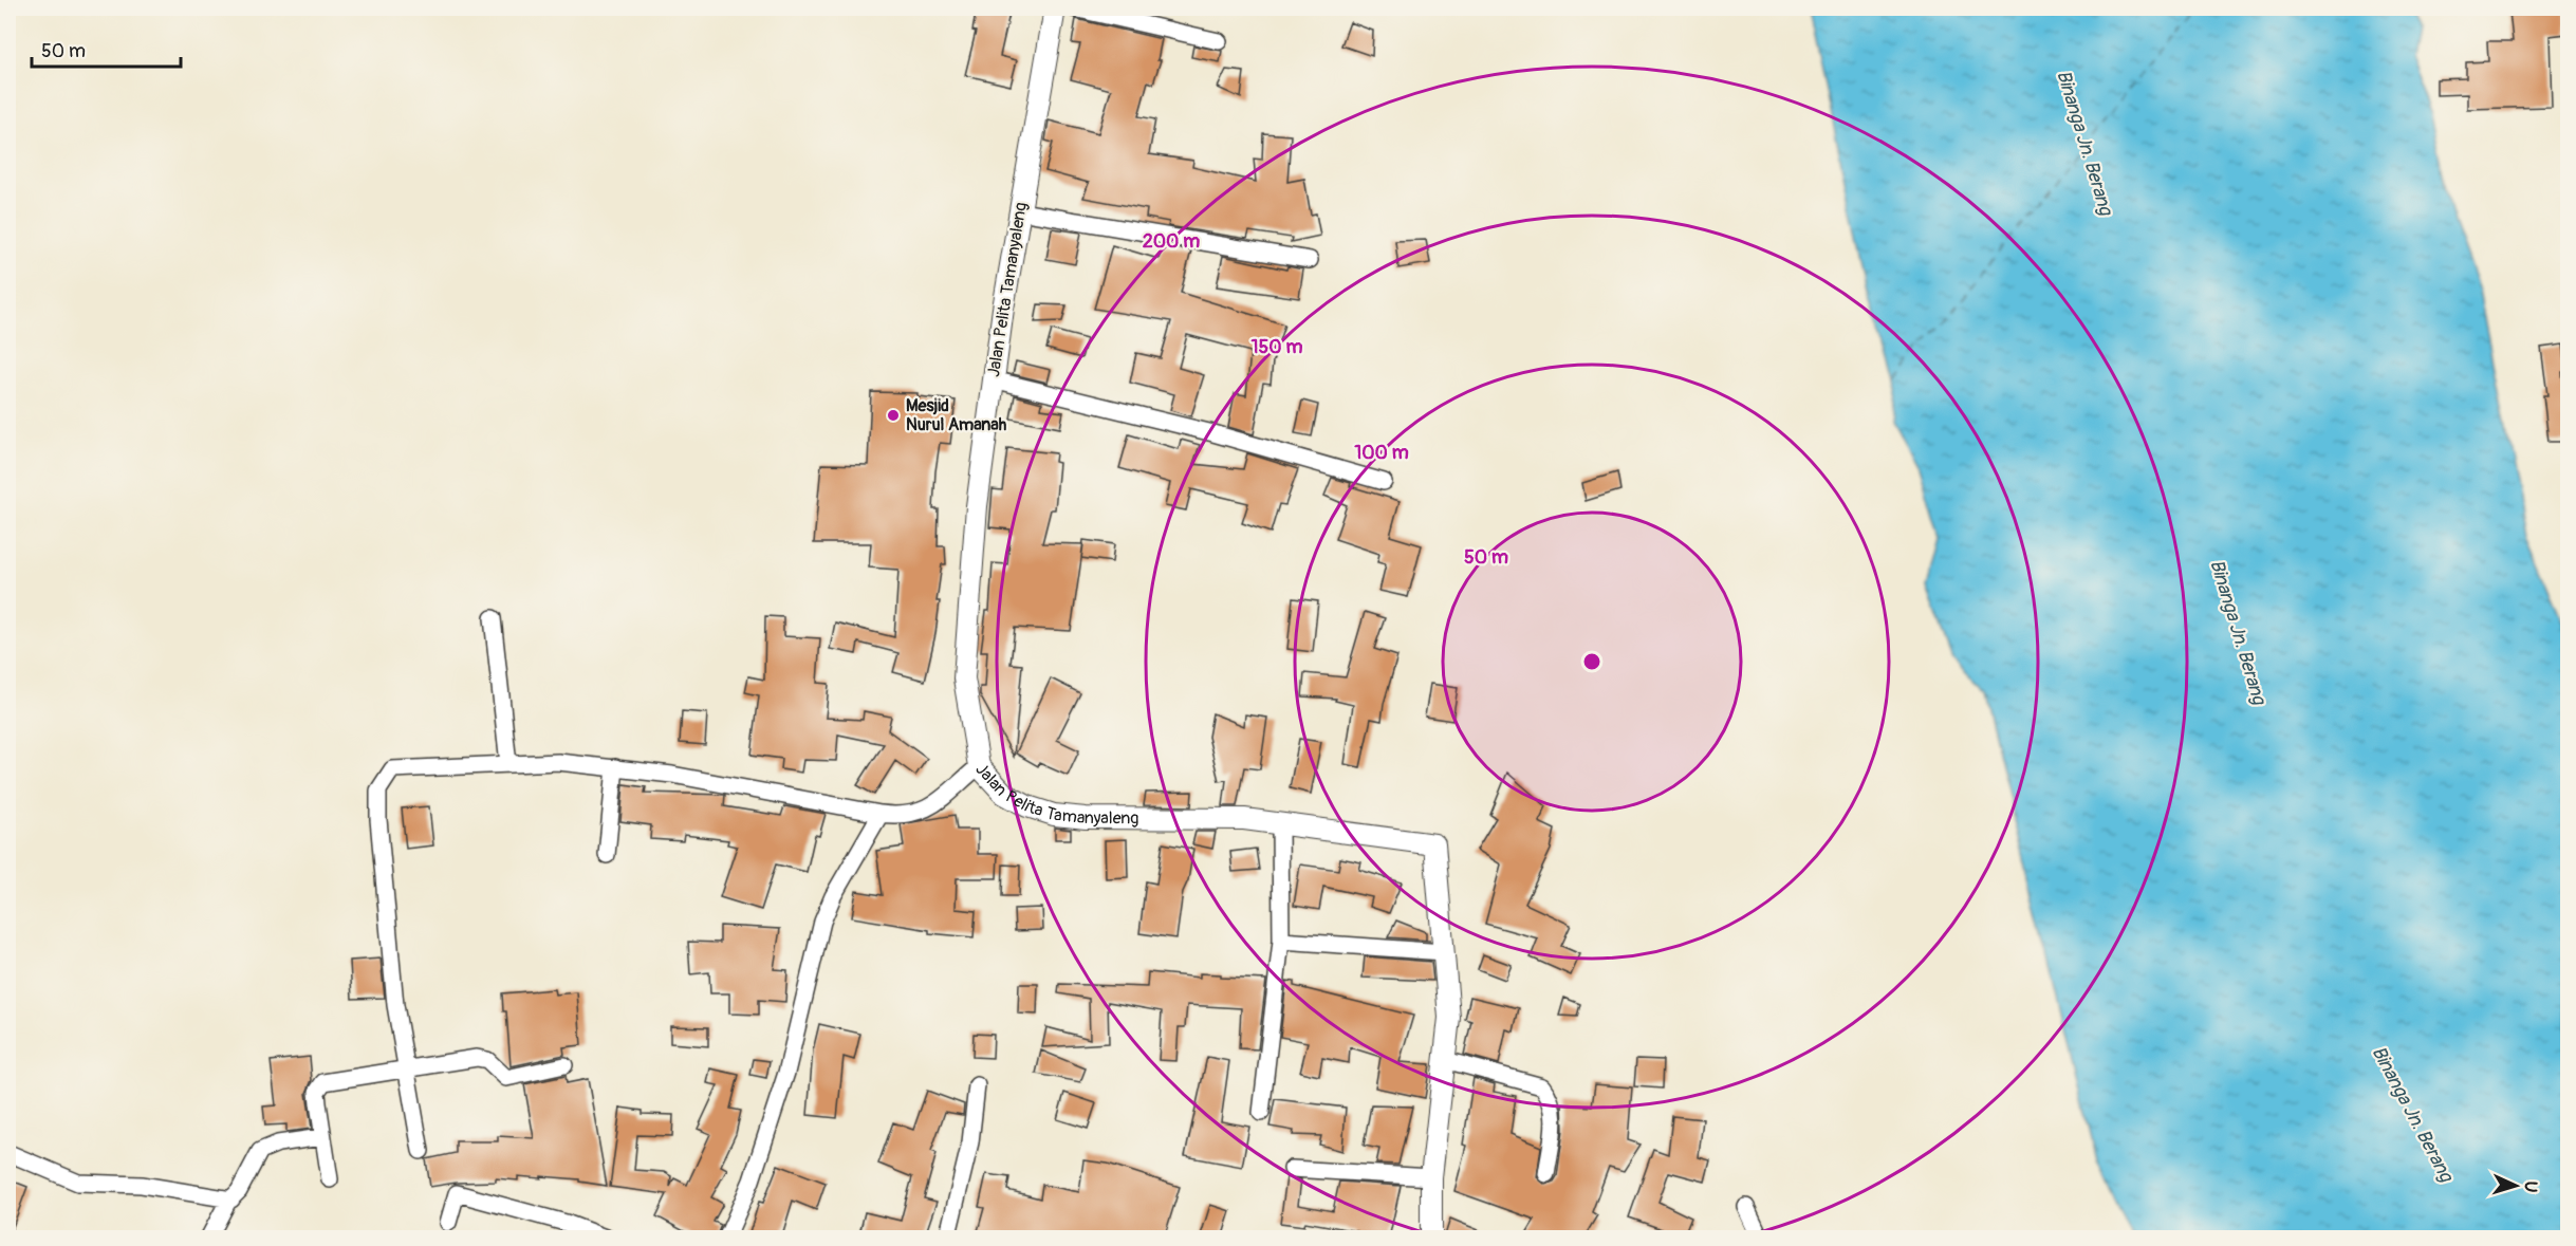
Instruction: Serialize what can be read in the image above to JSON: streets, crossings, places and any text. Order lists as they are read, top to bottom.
{
  "streets": {
    "street": ["Jalan Pelita Tamanyaleng"]
  },
  "water": ["Binanga Jn. Berang"],
  "places": ["Mesjid Nurul Amanah"],
  "scale_bar": "50 m",
  "north": "right",
  "rings": [
    "200 m",
    "150 m",
    "100 m",
    "50 m"
  ]
}
